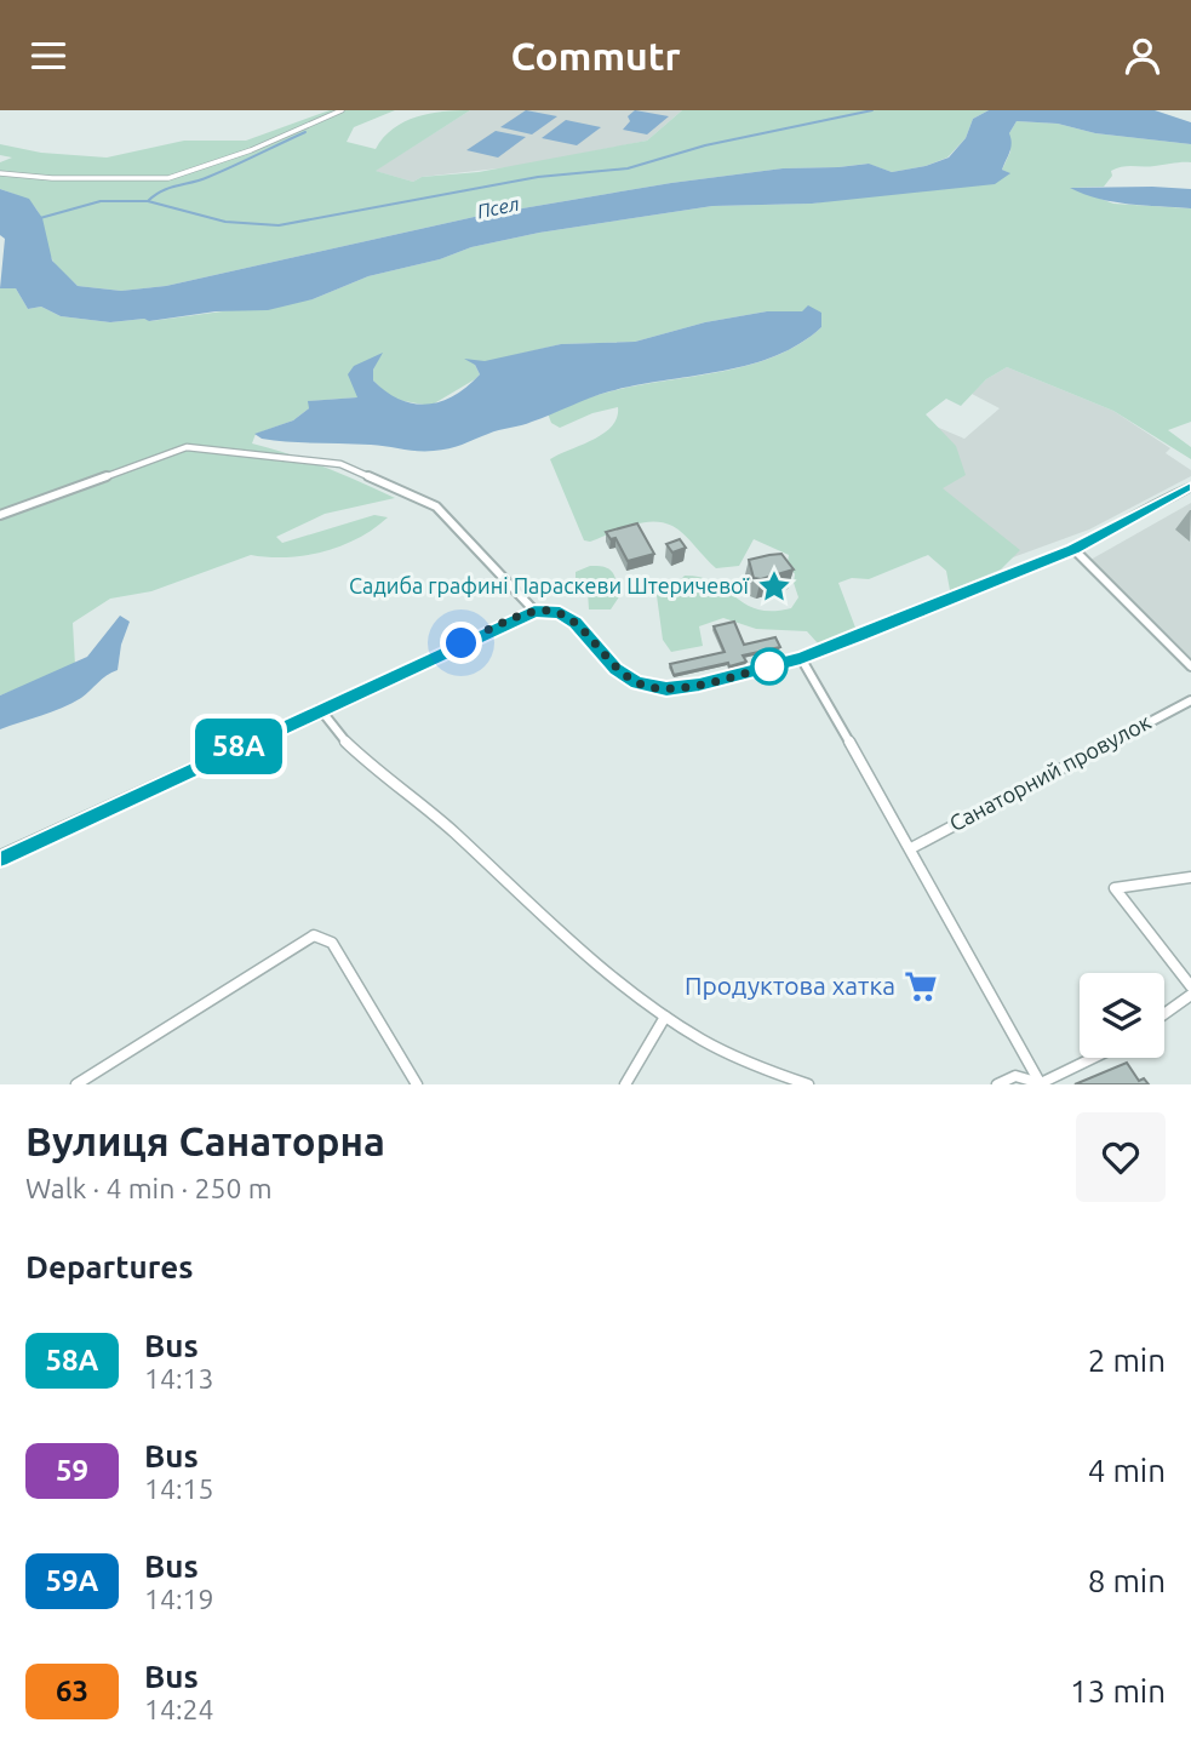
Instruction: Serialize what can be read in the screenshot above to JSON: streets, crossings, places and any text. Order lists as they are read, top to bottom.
{
  "streets": {
    "street": ["Санаторний провулок"]
  },
  "water": ["Псел"],
  "places": {
    "place": ["Садиба графині Параскеви Штеричевої"],
    "supermarket": ["Продуктова хатка"]
  },
  "lines": ["bus line 58А"],
  "page": {
    "header": "Commutr",
    "on_map": "58А",
    "heading": [
      ["Вулиця Санаторна", "Walk · 4 min · 250 m"],
      "Departures"
    ],
    "list": [
      {
        "mark": "58А",
        "name": "Bus",
        "note": "14:13",
        "value": "2 min"
      },
      {
        "mark": "59",
        "name": "Bus",
        "note": "14:15",
        "value": "4 min"
      },
      {
        "mark": "59А",
        "name": "Bus",
        "note": "14:19",
        "value": "8 min"
      },
      {
        "mark": "63",
        "name": "Bus",
        "note": "14:24",
        "value": "13 min"
      }
    ]
  }
}
